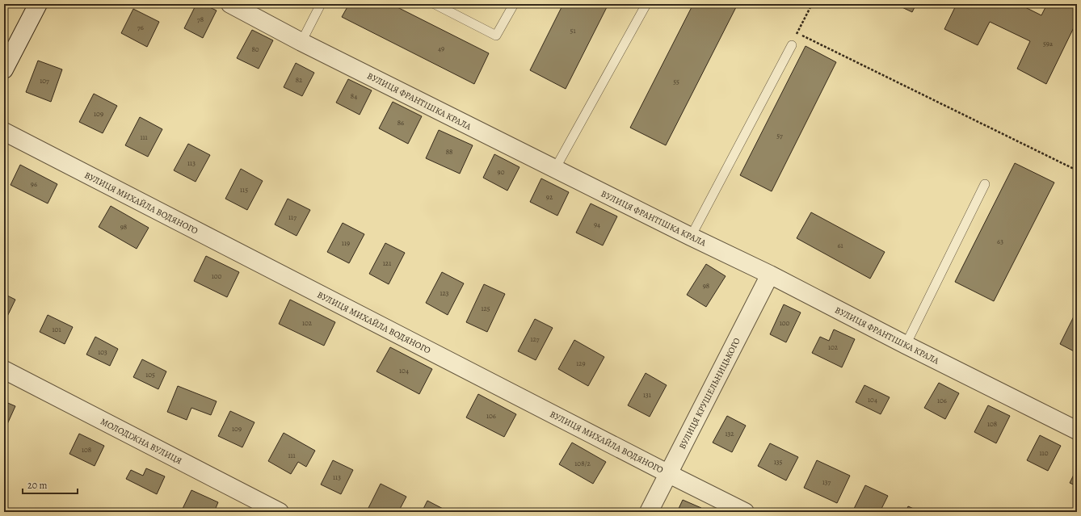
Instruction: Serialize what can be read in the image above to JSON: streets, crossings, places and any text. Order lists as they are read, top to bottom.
{
  "streets": {
    "street": [
      "ВУЛИЦЯ ФРАНТІШКА КРАЛА",
      "ВУЛИЦЯ МИХАЙЛА ВОДЯНОГО",
      "ВУЛИЦЯ КРУШЕЛЬНИЦЬКОГО",
      "МОЛОДІЖНА ВУЛИЦЯ"
    ]
  },
  "crossings": [
    ["ВУЛИЦЯ ФРАНТІШКА КРАЛА", "ВУЛИЦЯ КРУШЕЛЬНИЦЬКОГО"],
    ["ВУЛИЦЯ МИХАЙЛА ВОДЯНОГО", "ВУЛИЦЯ КРУШЕЛЬНИЦЬКОГО"]
  ],
  "house_numbers": [
    "78",
    "76",
    "51",
    "59а",
    "49",
    "80",
    "82",
    "107",
    "55",
    "84",
    "109",
    "86",
    "57",
    "111",
    "88",
    "113",
    "90",
    "96",
    "115",
    "92",
    "117",
    "94",
    "98",
    "63",
    "119",
    "61",
    "121",
    "100",
    "98",
    "123",
    "125",
    "102",
    "100",
    "101",
    "127",
    "102",
    "103",
    "129",
    "104",
    "105",
    "131",
    "104",
    "106",
    "106",
    "108",
    "109",
    "132",
    "108",
    "110",
    "111",
    "135",
    "108/2",
    "113",
    "137"
  ],
  "scale_bar": "20 m"
}
